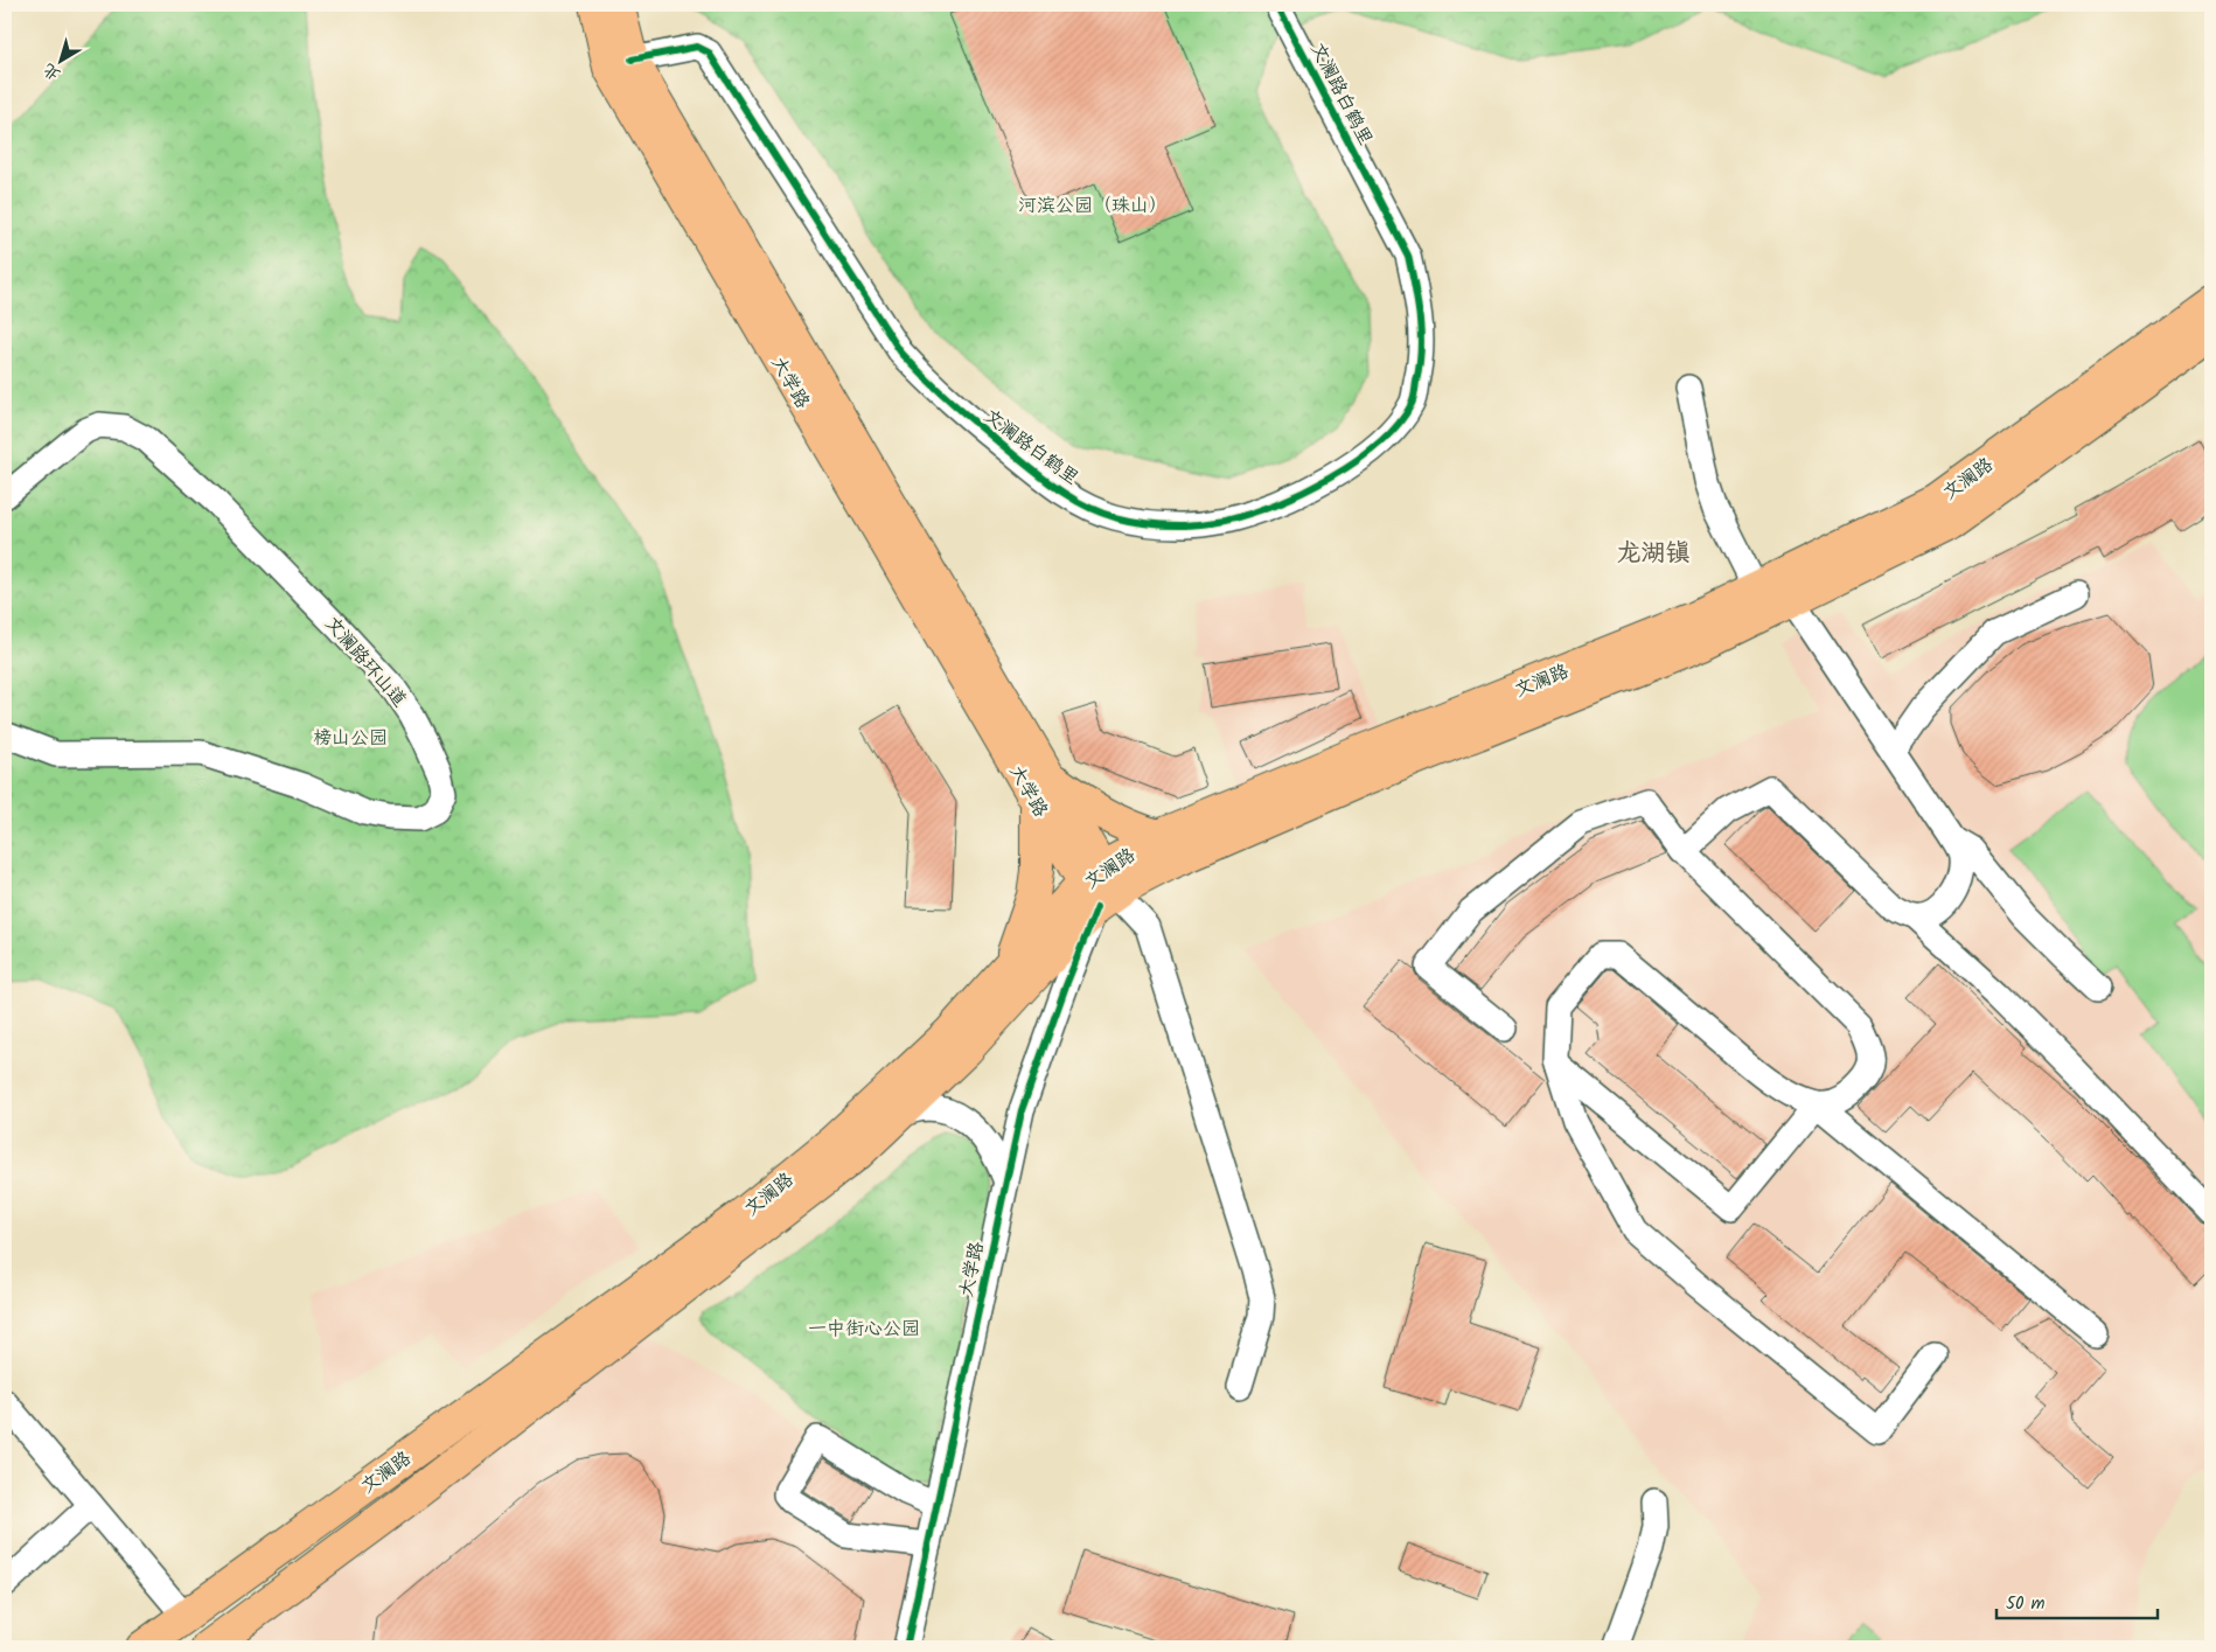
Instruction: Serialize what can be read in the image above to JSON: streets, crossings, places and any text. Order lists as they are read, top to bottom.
{
  "streets": {
    "main road": ["大学路", "文澜路"],
    "street": ["文澜路白鹤里", "文澜路环山道"]
  },
  "crossings": [
    ["文澜路白鹤里", "大学路"],
    ["大学路", "文澜路"]
  ],
  "districts": ["龙湖镇"],
  "parks": ["河滨公园（珠山）", "榜山公园", "一中街心公园"],
  "scale_bar": "50 m",
  "north": "bottom left"
}
